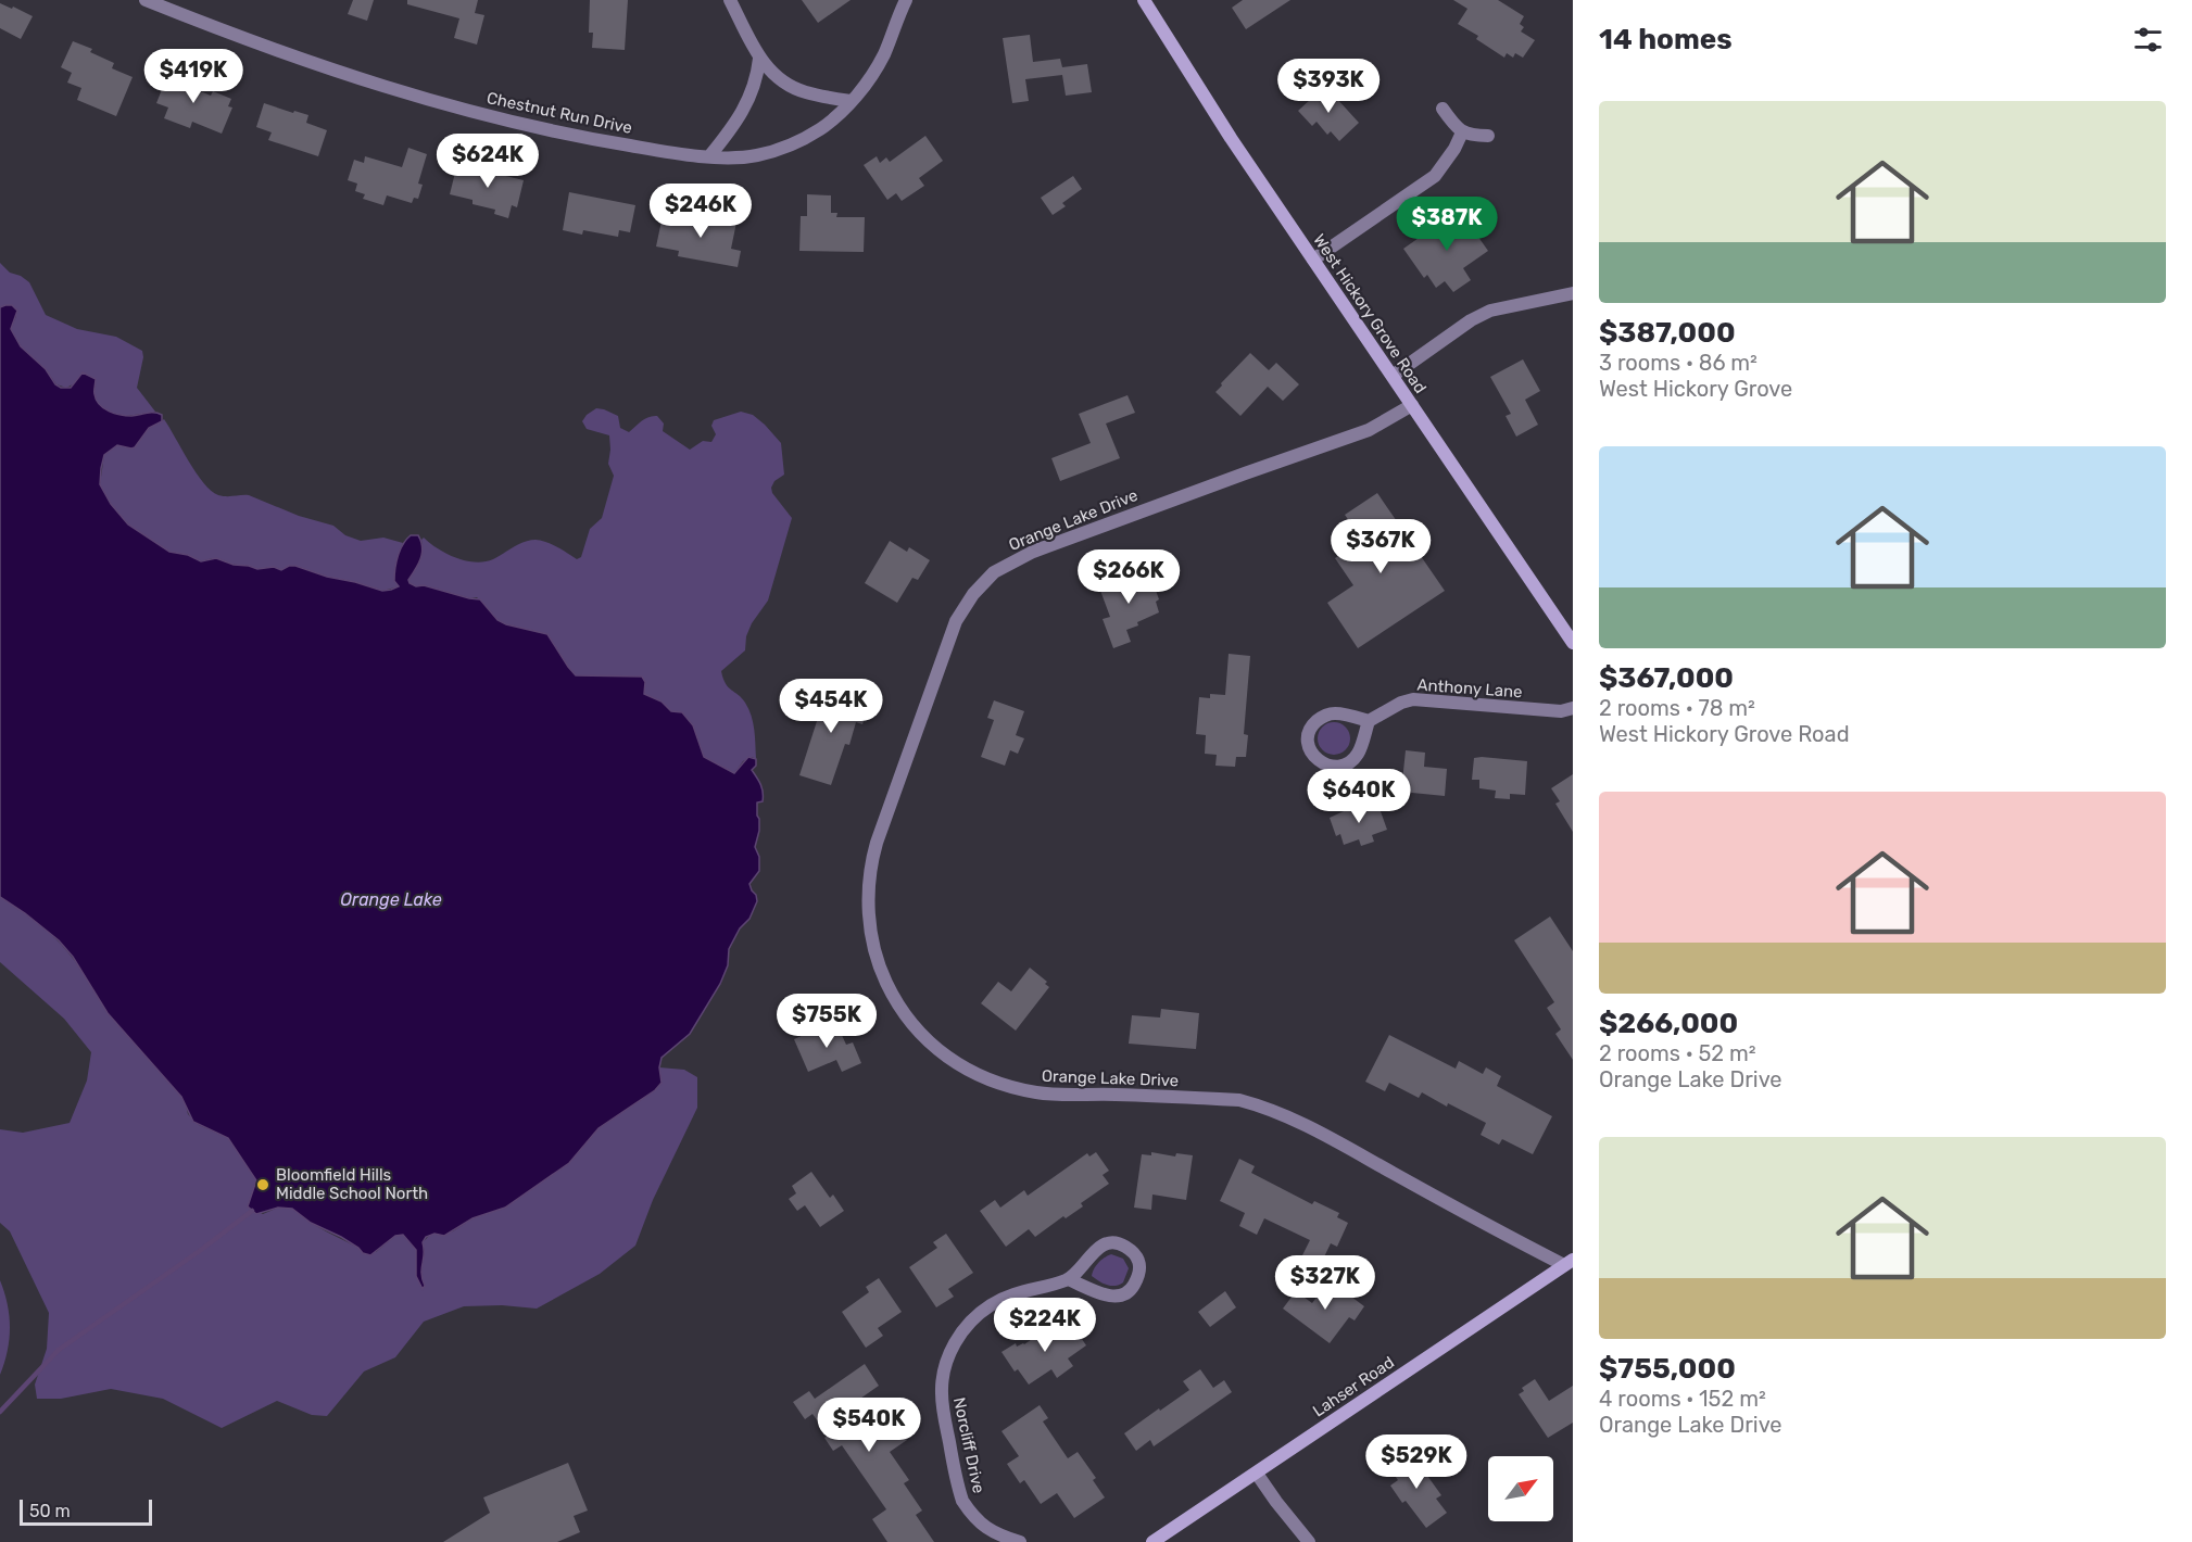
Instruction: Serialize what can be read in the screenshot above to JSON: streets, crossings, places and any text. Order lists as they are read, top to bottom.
{
  "streets": {
    "street": [
      "Chestnut Run Drive",
      "West Hickory Grove Road",
      "Orange Lake Drive",
      "Anthony Lane",
      "Lahser Road",
      "Norcliff Drive"
    ]
  },
  "crossings": [
    ["West Hickory Grove Road", "Orange Lake Drive"],
    ["Orange Lake Drive", "Lahser Road"]
  ],
  "water": ["Orange Lake"],
  "places": ["Bloomfield Hills Middle School North"],
  "scale_bar": "50 m",
  "north": "top right",
  "page": {
    "heading": "14 homes",
    "price": [
      "$419K",
      "$393K",
      "$624K",
      "$246K",
      "$387K",
      "$367K",
      "$266K",
      "$454K",
      "$640K",
      "$755K",
      "$327K",
      "$224K",
      "$540K",
      "$529K"
    ],
    "list": [
      {
        "name": "$387,000",
        "note": "3 rooms · 86 m² · West Hickory Grove"
      },
      {
        "name": "$367,000",
        "note": "2 rooms · 78 m² · West Hickory Grove Road"
      },
      {
        "name": "$266,000",
        "note": "2 rooms · 52 m² · Orange Lake Drive"
      },
      {
        "name": "$755,000",
        "note": "4 rooms · 152 m² · Orange Lake Drive"
      }
    ],
    "scale": "50 m"
  }
}
